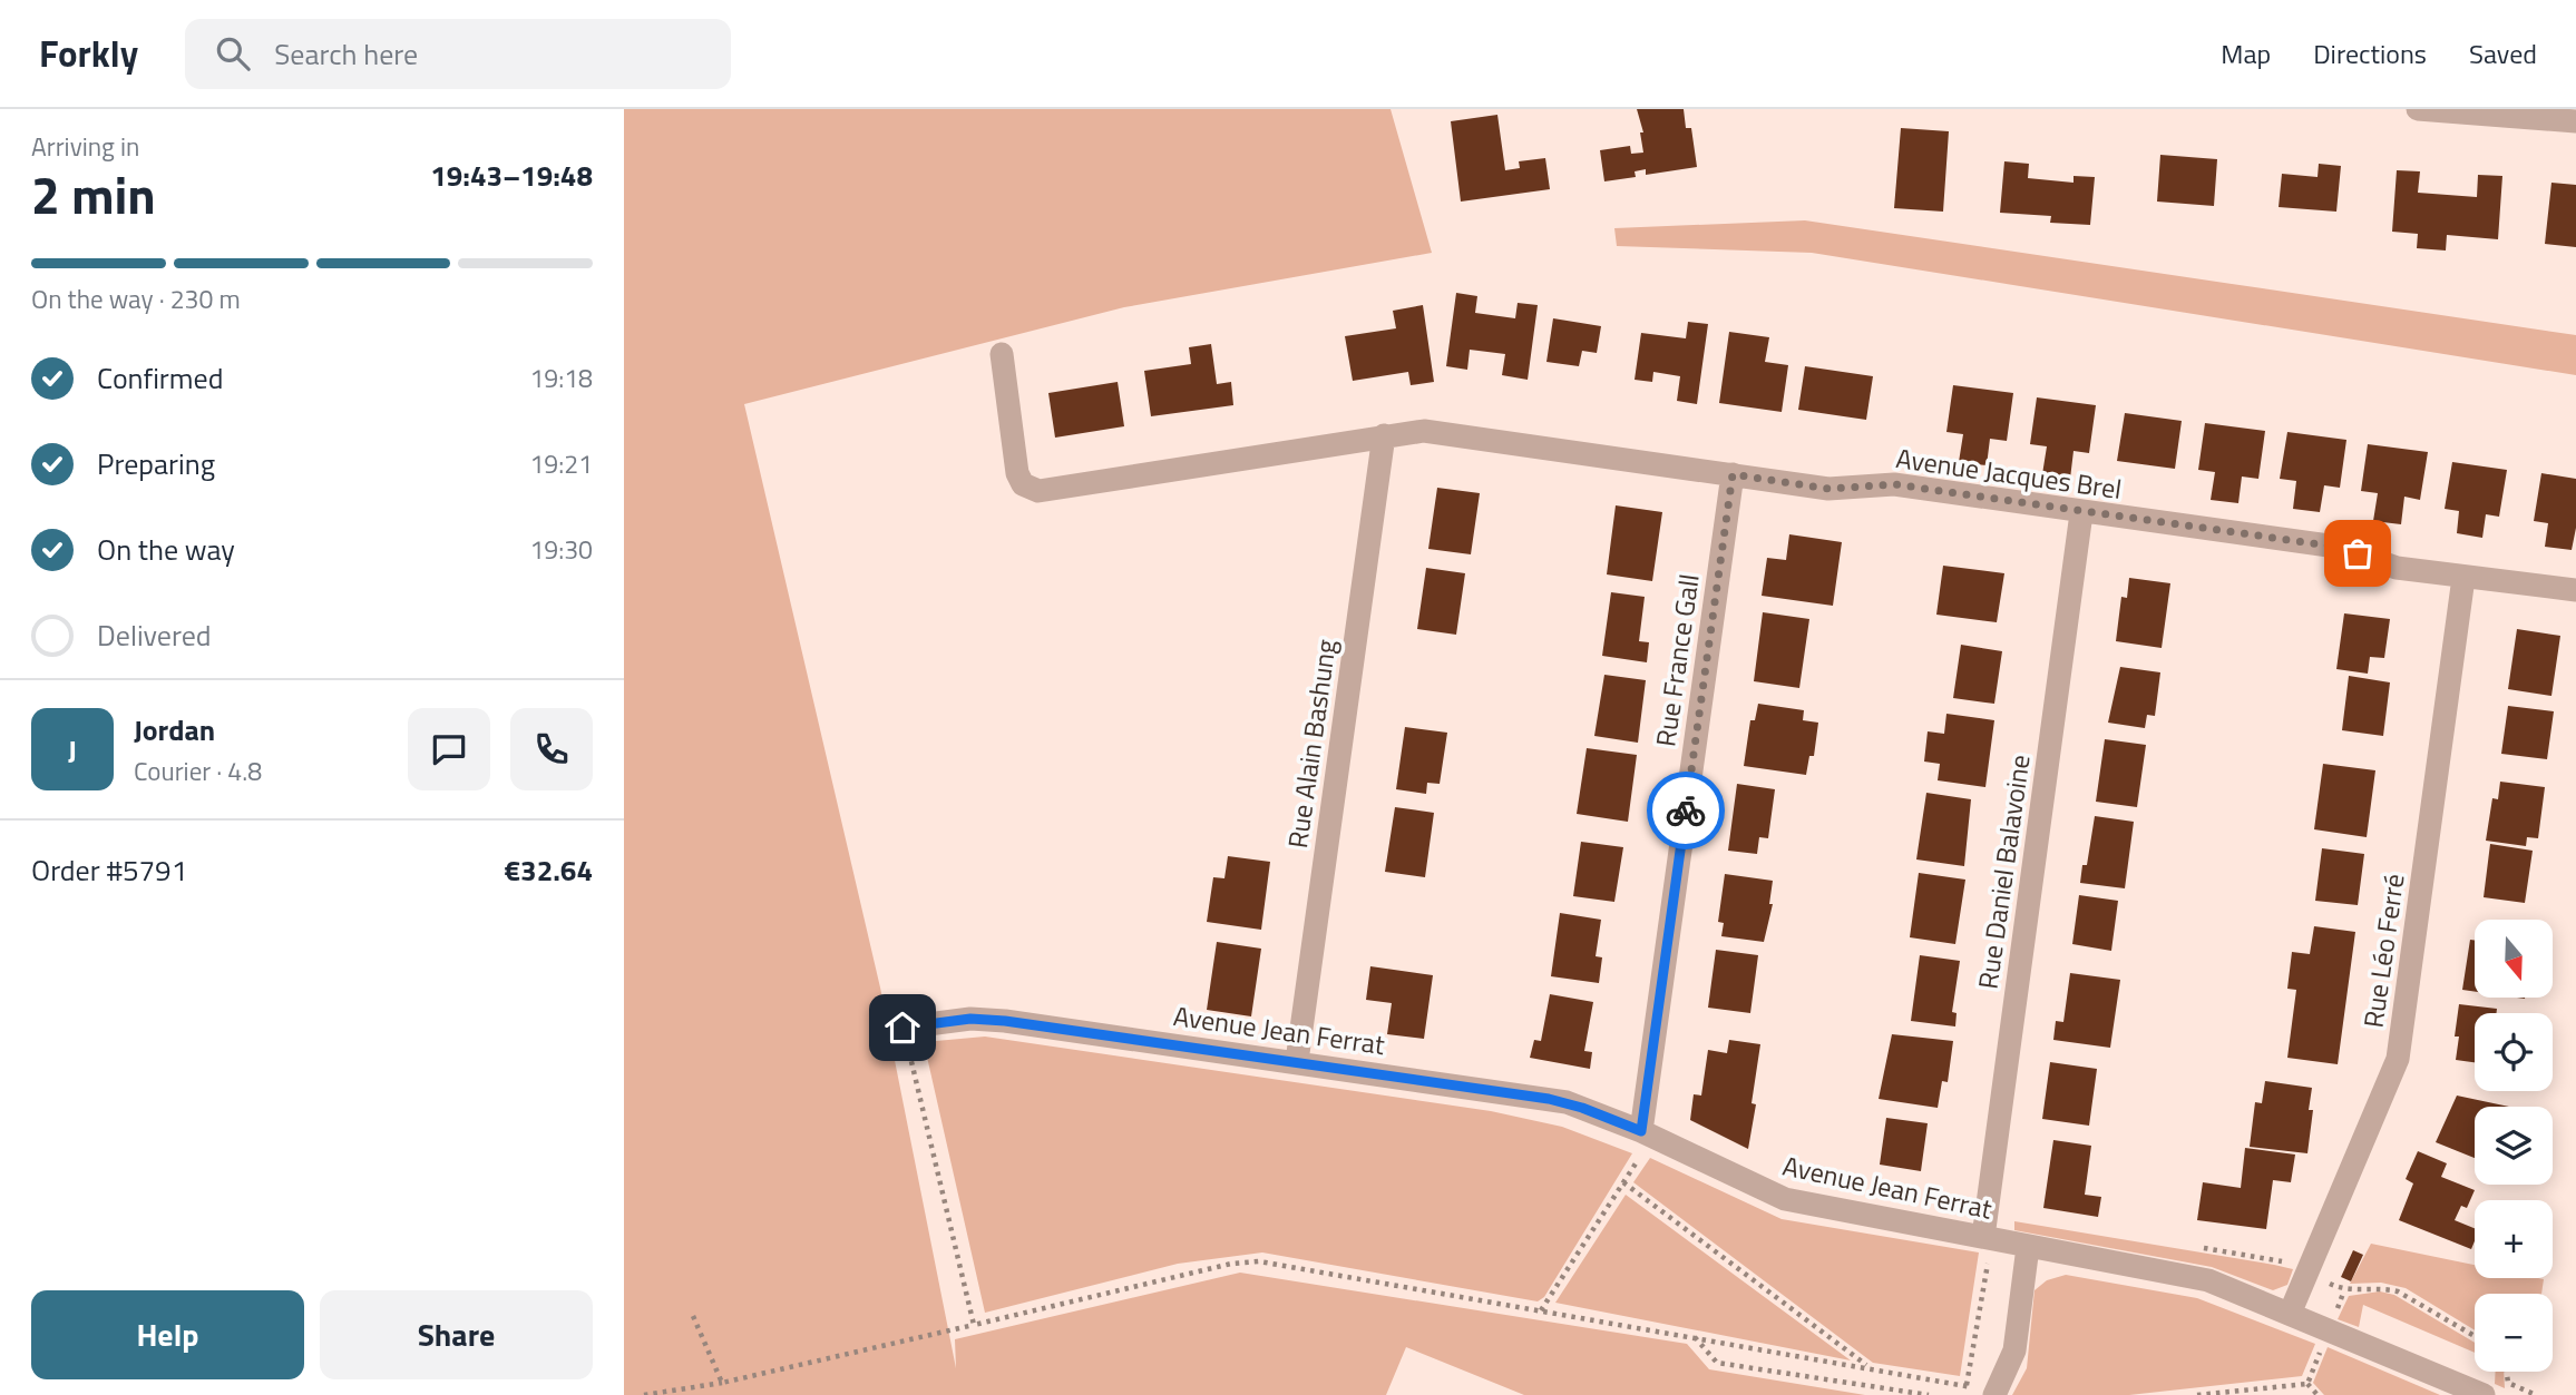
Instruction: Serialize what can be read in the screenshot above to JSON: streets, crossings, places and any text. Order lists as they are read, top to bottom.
{
  "streets": {
    "street": [
      "Avenue Jacques Brel",
      "Rue France Gall",
      "Rue Alain Bashung",
      "Rue Daniel Balavoine",
      "Rue Léo Ferré",
      "Avenue Jean Ferrat"
    ]
  },
  "crossings": [
    ["Avenue Jacques Brel", "Rue France Gall"],
    ["Avenue Jacques Brel", "Rue Alain Bashung"],
    ["Avenue Jacques Brel", "Rue Daniel Balavoine"],
    ["Avenue Jacques Brel", "Rue Léo Ferré"],
    ["Rue France Gall", "Avenue Jean Ferrat"],
    ["Rue Alain Bashung", "Avenue Jean Ferrat"],
    ["Rue Daniel Balavoine", "Avenue Jean Ferrat"],
    ["Rue Léo Ferré", "Avenue Jean Ferrat"]
  ],
  "north": "bottom",
  "page": {
    "header": "Forkly",
    "search": "Search here",
    "nav": ["Map", "Directions", "Saved"],
    "heading": ["2 min", "Arriving in", "19:43–19:48"],
    "panel": [
      "Jordan",
      "Courier · 4.8",
      "Order #5791",
      "€32.64"
    ],
    "bar": "On the way · 230 m",
    "list": [
      ["Confirmed", "19:18"],
      ["Preparing", "19:21"],
      ["On the way", "19:30"],
      "Delivered"
    ],
    "round": "J",
    "map_buttons": ["+", "−"],
    "buttons": ["Help", "Share"]
  }
}
